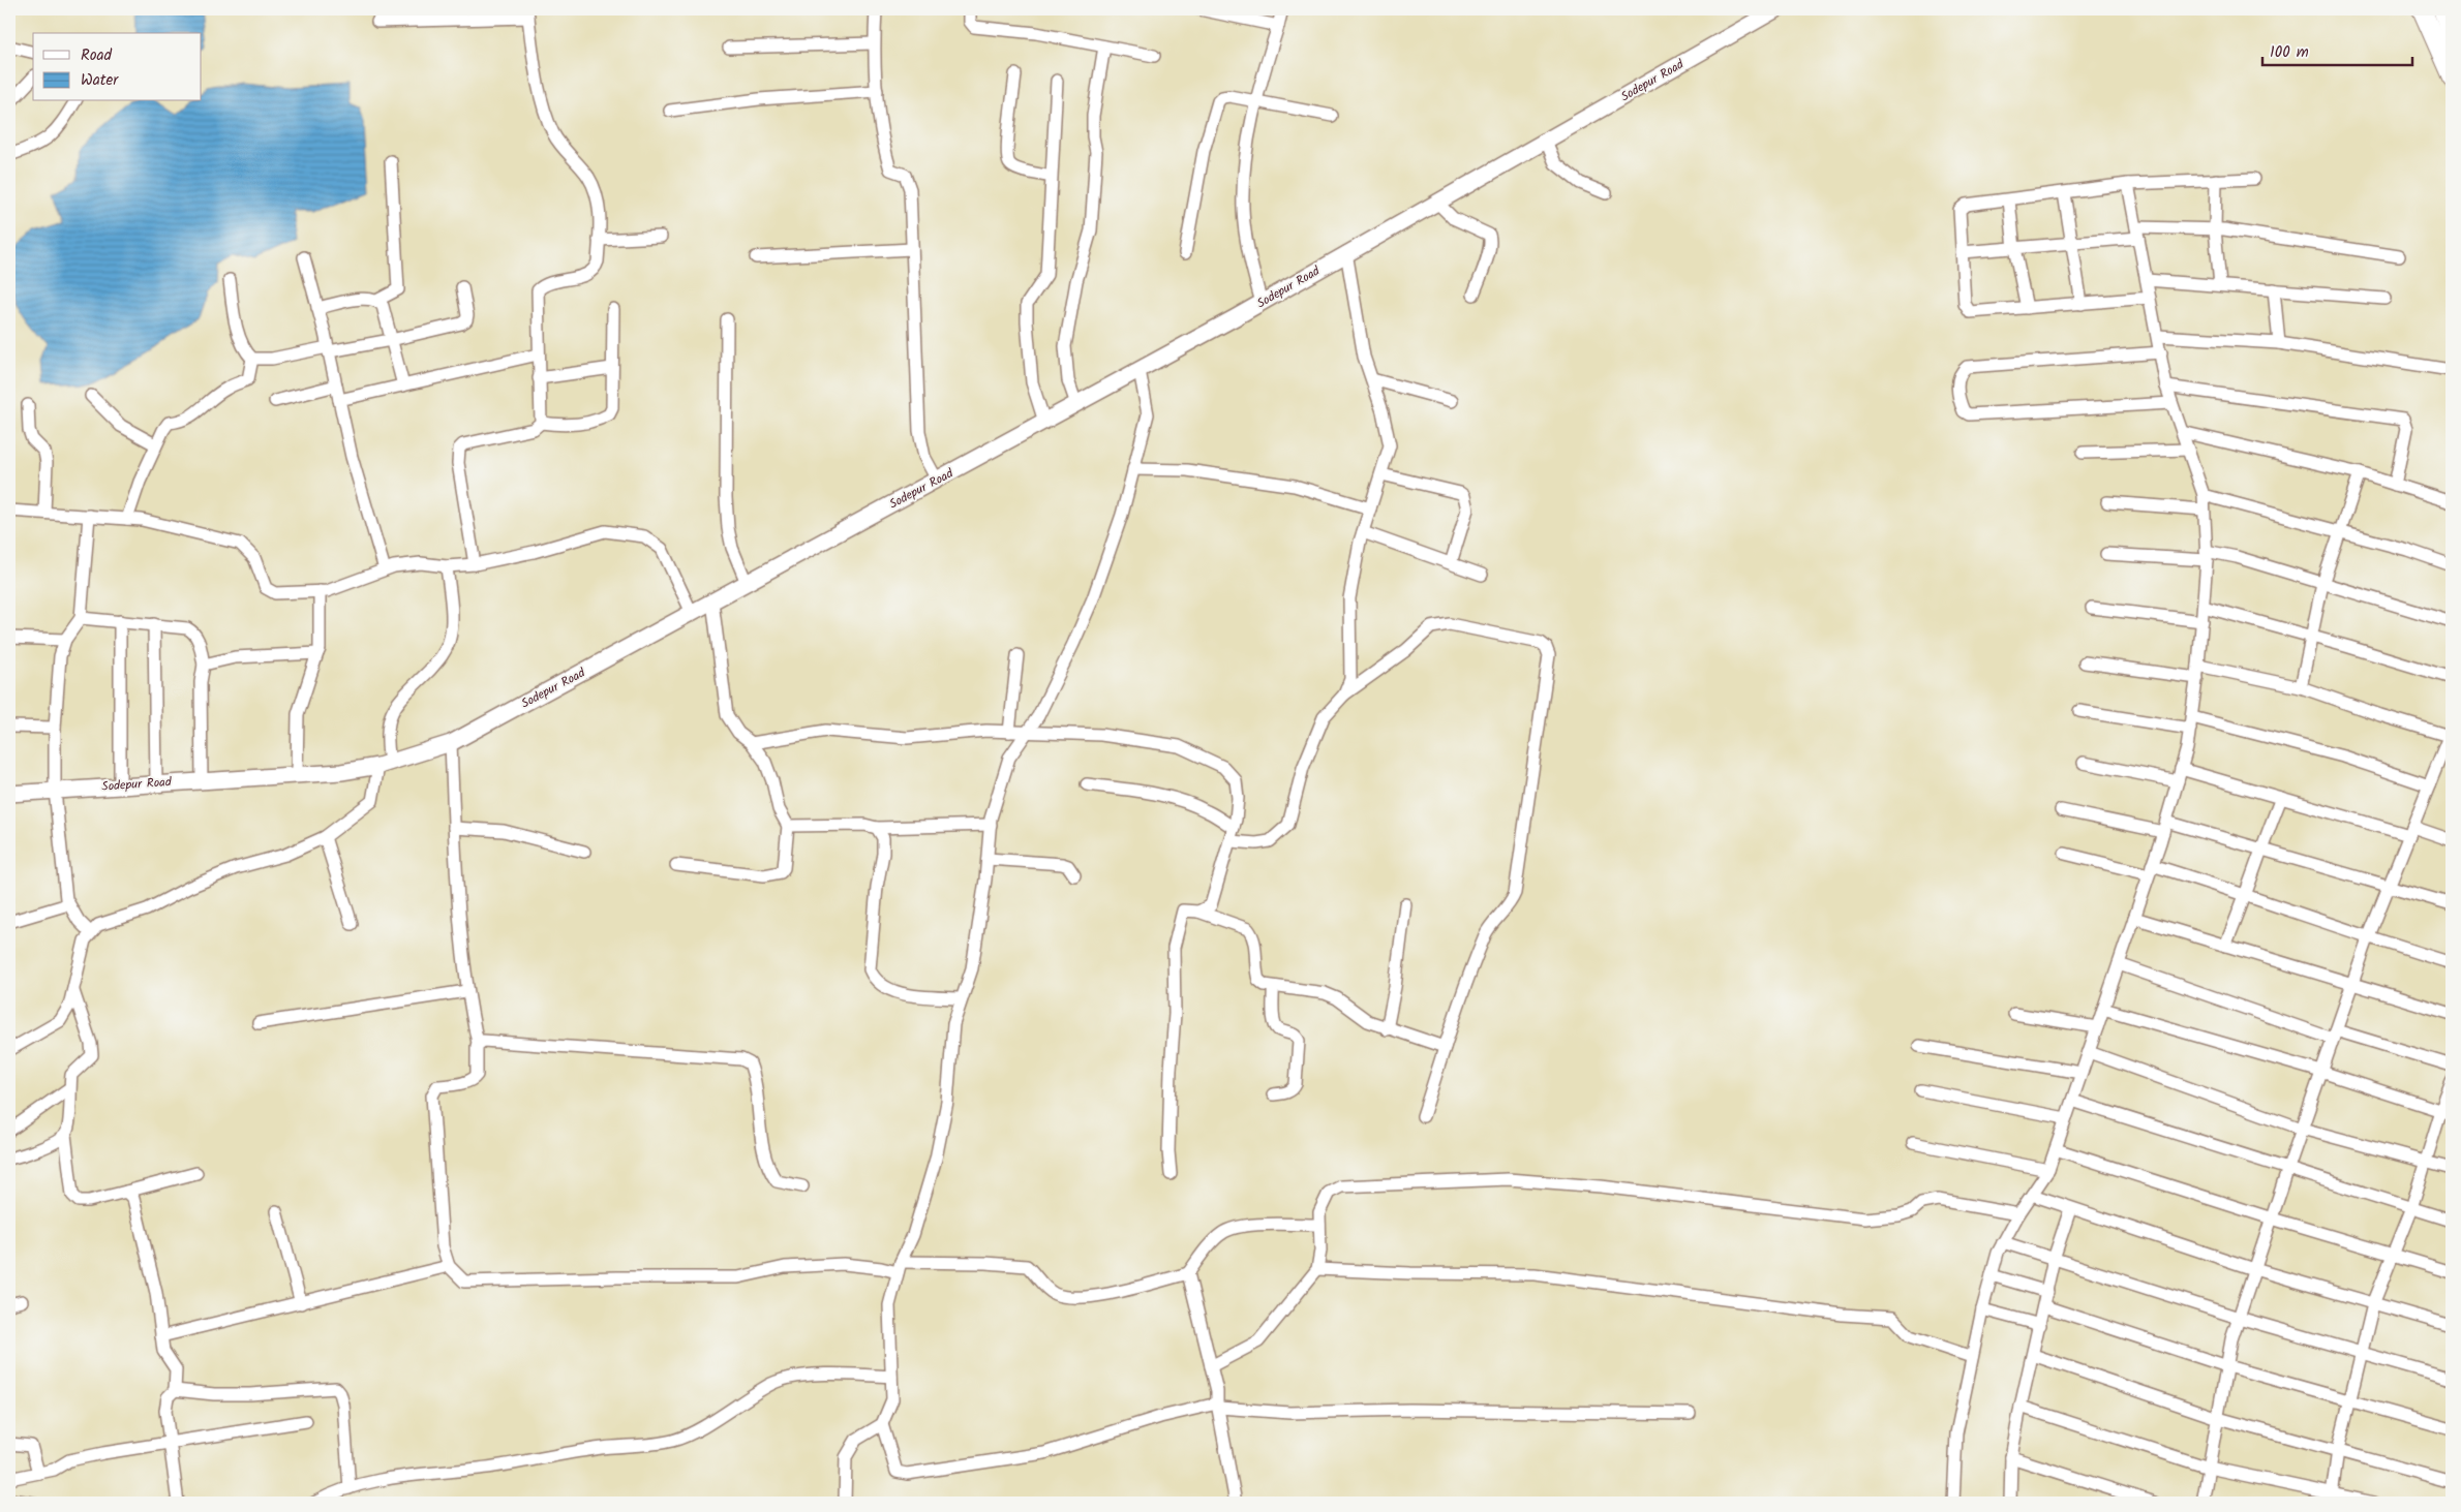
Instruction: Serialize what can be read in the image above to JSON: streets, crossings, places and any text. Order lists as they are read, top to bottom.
{
  "streets": {
    "main road": ["Sodepur Road"]
  },
  "legend": ["Road", "Water"],
  "scale_bar": "100 m"
}
